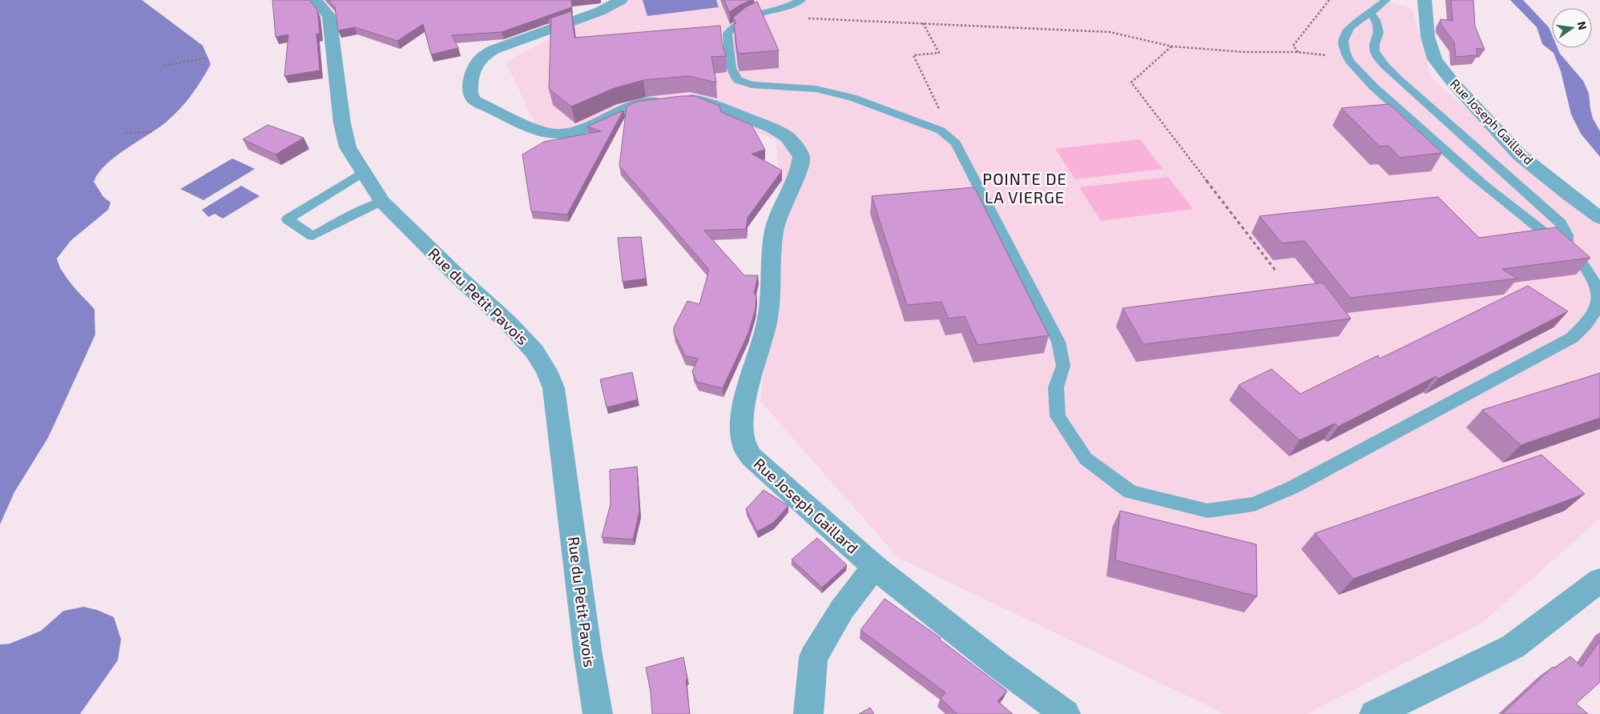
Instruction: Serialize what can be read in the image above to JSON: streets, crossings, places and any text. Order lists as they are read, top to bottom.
{
  "streets": {
    "street": ["Rue Joseph Gaillard", "Rue du Petit Pavois"]
  },
  "districts": ["POINTE DE LA VIERGE"],
  "north": "right"
}
